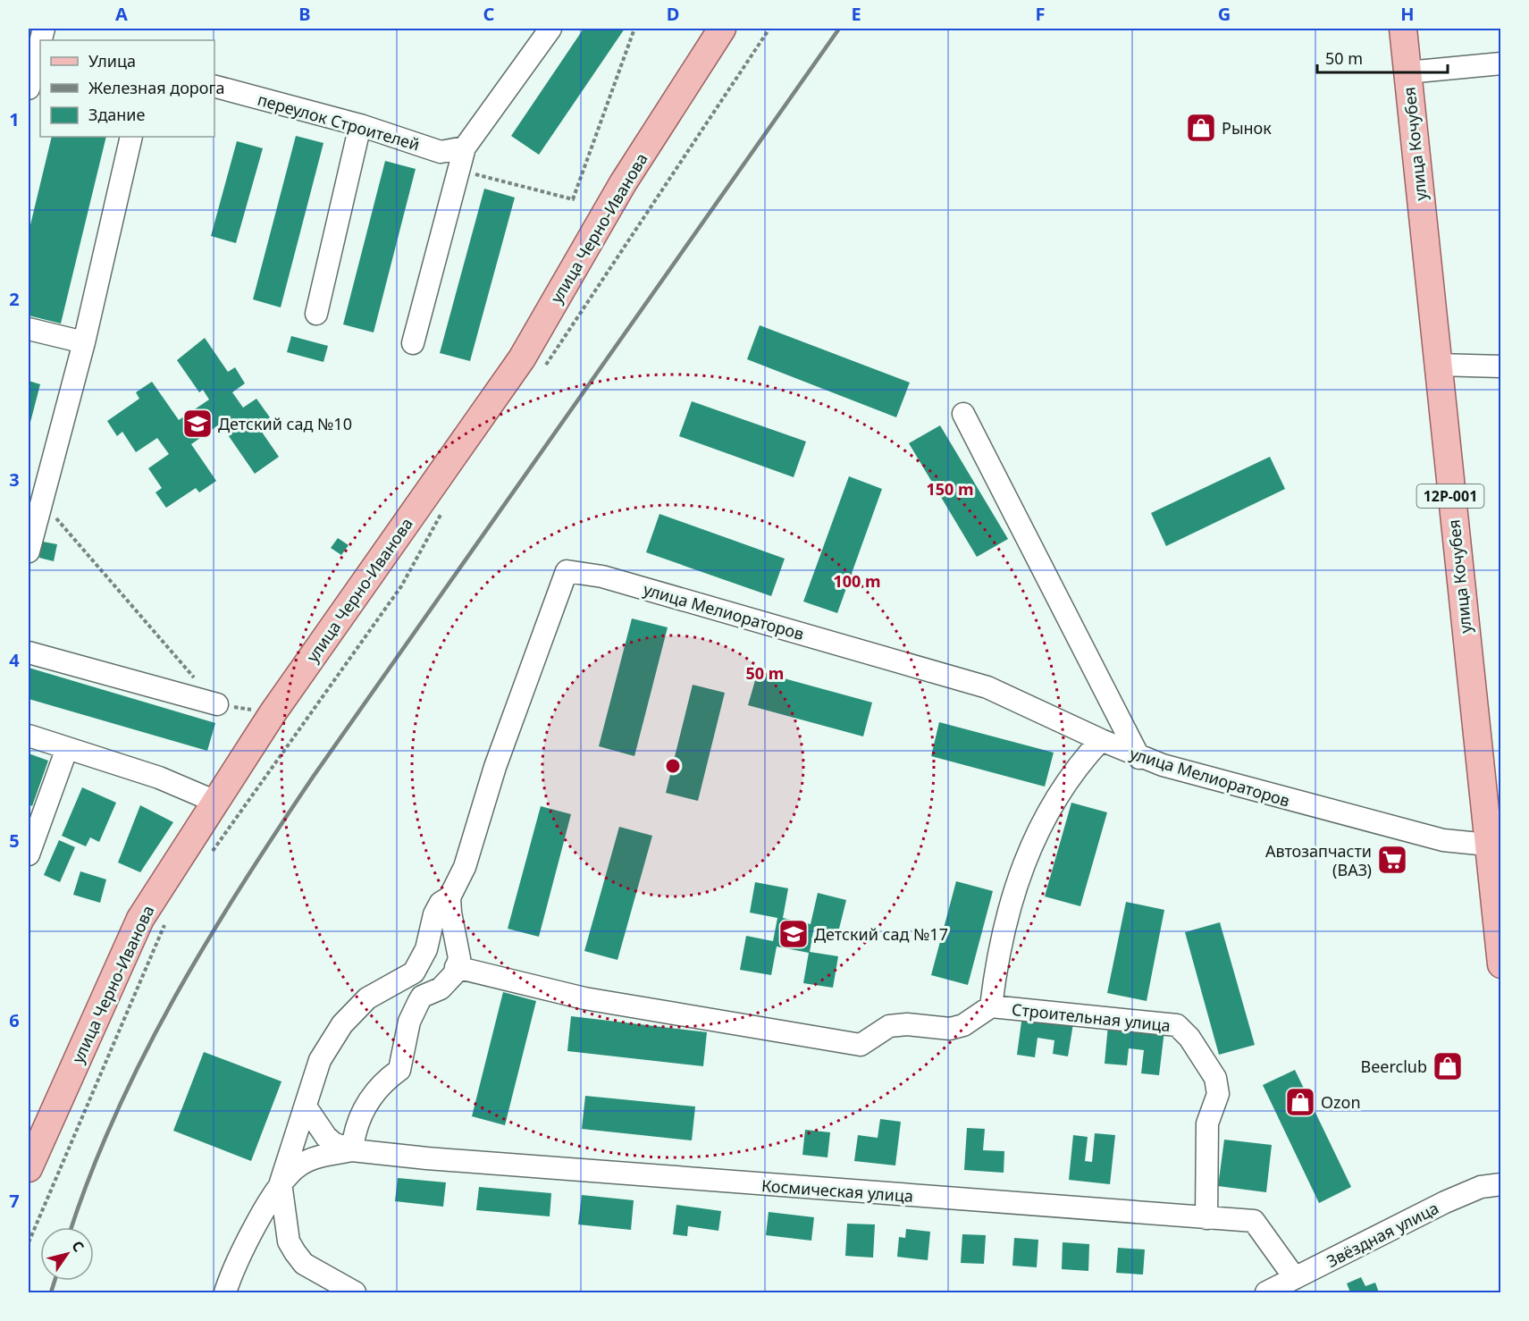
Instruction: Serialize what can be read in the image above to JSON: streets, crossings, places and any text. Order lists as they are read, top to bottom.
{
  "streets": {
    "main road": ["улица Кочубея", "улица Черно-Иванова", "12Р-001"],
    "street": [
      "переулок Строителей",
      "улица Мелиораторов",
      "Строительная улица",
      "Космическая улица",
      "Звёздная улица"
    ]
  },
  "crossings": [
    ["улица Кочубея", "улица Мелиораторов"],
    ["Строительная улица", "Космическая улица"],
    ["Космическая улица", "Звёздная улица"]
  ],
  "places": {
    "shop": ["Рынок", "Beerclub", "Ozon"],
    "school or university": ["Детский сад №10", "Детский сад №17"],
    "supermarket": ["Автозапчасти (ВАЗ)"]
  },
  "legend": ["Улица", "Железная дорога", "Здание"],
  "scale_bar": "50 m",
  "north": "top right",
  "grid": {
    "columns": [
      "A",
      "B",
      "C",
      "D",
      "E",
      "F",
      "G",
      "H"
    ],
    "rows": [
      "1",
      "2",
      "3",
      "4",
      "5",
      "6",
      "7"
    ]
  },
  "rings": ["150 m", "100 m", "50 m"]
}
